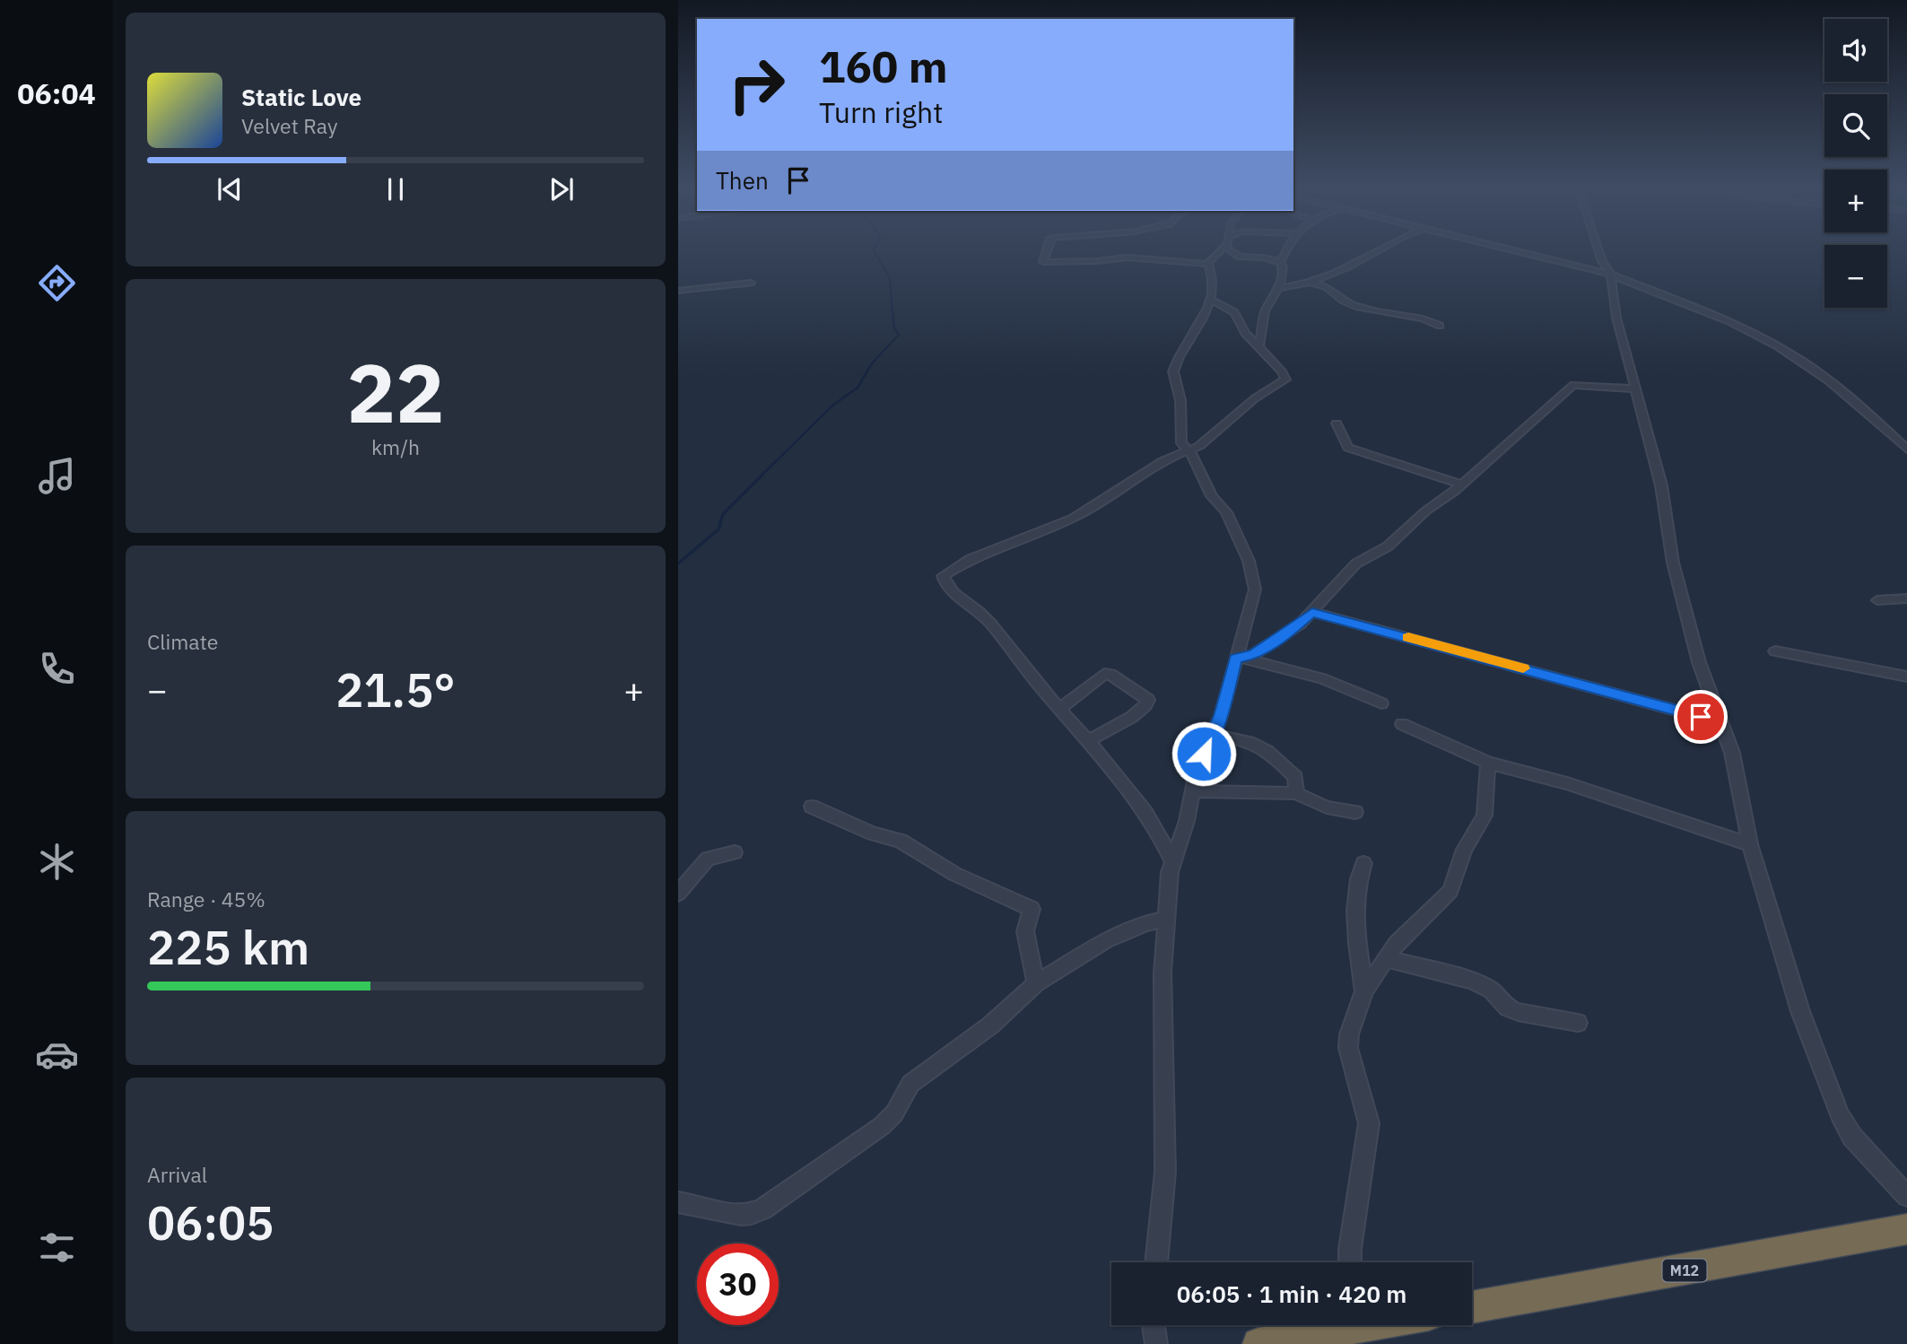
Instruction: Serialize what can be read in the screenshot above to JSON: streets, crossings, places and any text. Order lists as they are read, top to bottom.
{
  "streets": {
    "highway": ["M12"]
  },
  "page": {
    "tabs": "06:04",
    "map_buttons": ["+", "−"],
    "turn": ["160 m", "Turn right"],
    "song": ["Static Love", "Velvet Ray"],
    "then": "Then",
    "tile": [
      ["22", "km/h"],
      "Climate",
      ["Range · 45%", "225 km"],
      ["Arrival", "06:05"]
    ],
    "heat": ["−", "21.5°", "+"],
    "limit": "30",
    "trip": "06:05 · 1 min · 420 m"
  }
}
